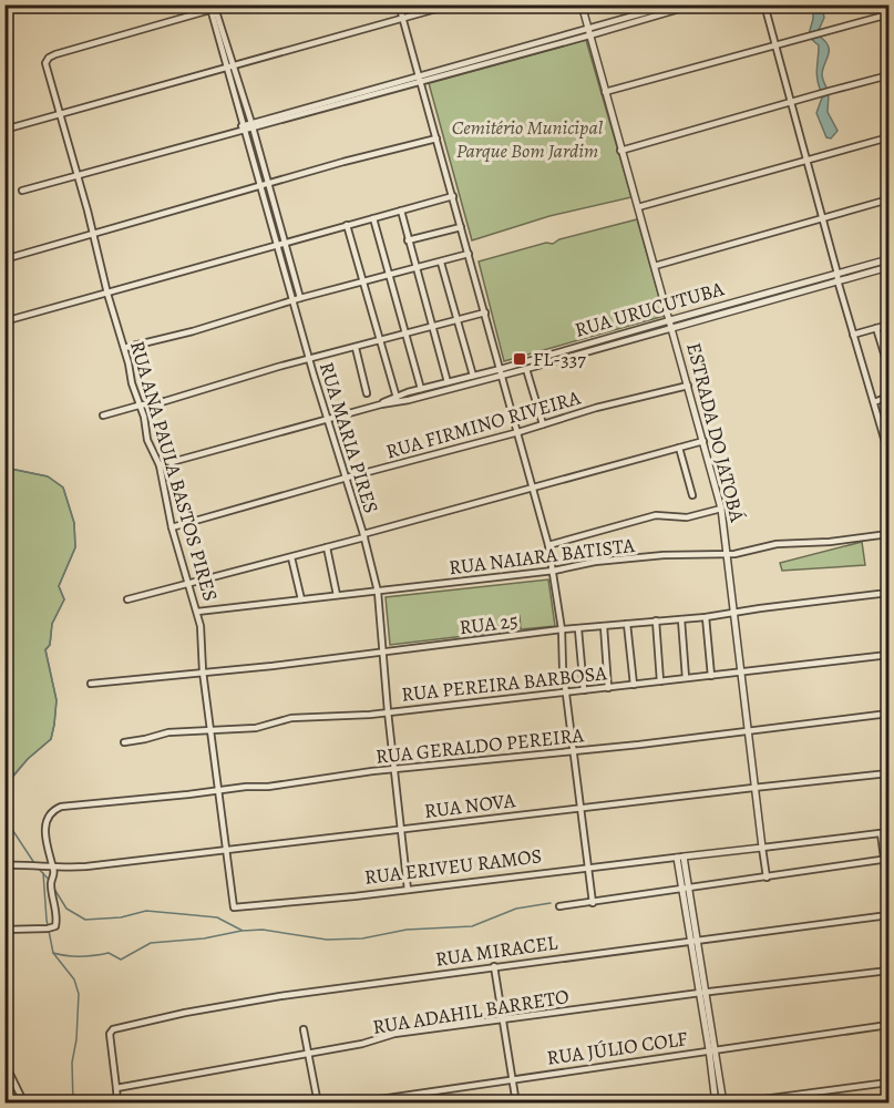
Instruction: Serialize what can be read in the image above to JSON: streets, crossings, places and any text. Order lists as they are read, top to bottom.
{
  "streets": {
    "street": [
      "RUA URUCUTUBA",
      "RUA FIRMINO RIVEIRA",
      "ESTRADA DO JATOBÁ",
      "RUA MARIA PIRES",
      "RUA ANA PAULA BASTOS PIRES",
      "RUA NAIARA BATISTA",
      "RUA 25",
      "RUA PEREIRA BARBOSA",
      "RUA GERALDO PEREIRA",
      "RUA NOVA",
      "RUA ERIVEU RAMOS",
      "RUA MIRACEL",
      "RUA ADAHIL BARRETO",
      "RUA JÚLIO COLF"
    ]
  },
  "crossings": [
    ["RUA URUCUTUBA", "ESTRADA DO JATOBÁ"],
    ["RUA URUCUTUBA", "RUA MARIA PIRES"],
    ["RUA URUCUTUBA", "RUA ANA PAULA BASTOS PIRES"],
    ["RUA FIRMINO RIVEIRA", "ESTRADA DO JATOBÁ"],
    ["RUA FIRMINO RIVEIRA", "RUA MARIA PIRES"],
    ["RUA FIRMINO RIVEIRA", "RUA ANA PAULA BASTOS PIRES"],
    ["ESTRADA DO JATOBÁ", "RUA NAIARA BATISTA"],
    ["ESTRADA DO JATOBÁ", "RUA 25"],
    ["ESTRADA DO JATOBÁ", "RUA PEREIRA BARBOSA"],
    ["ESTRADA DO JATOBÁ", "RUA GERALDO PEREIRA"],
    ["ESTRADA DO JATOBÁ", "RUA NOVA"],
    ["ESTRADA DO JATOBÁ", "RUA ERIVEU RAMOS"],
    ["RUA MARIA PIRES", "RUA ANA PAULA BASTOS PIRES"],
    ["RUA MARIA PIRES", "RUA NAIARA BATISTA"],
    ["RUA MARIA PIRES", "RUA 25"],
    ["RUA MARIA PIRES", "RUA PEREIRA BARBOSA"],
    ["RUA MARIA PIRES", "RUA GERALDO PEREIRA"],
    ["RUA MARIA PIRES", "RUA NOVA"],
    ["RUA MARIA PIRES", "RUA ERIVEU RAMOS"],
    ["RUA ANA PAULA BASTOS PIRES", "RUA NAIARA BATISTA"],
    ["RUA ANA PAULA BASTOS PIRES", "RUA 25"],
    ["RUA ANA PAULA BASTOS PIRES", "RUA PEREIRA BARBOSA"],
    ["RUA ANA PAULA BASTOS PIRES", "RUA GERALDO PEREIRA"],
    ["RUA ANA PAULA BASTOS PIRES", "RUA NOVA"],
    ["RUA ANA PAULA BASTOS PIRES", "RUA ERIVEU RAMOS"],
    ["RUA GERALDO PEREIRA", "RUA NOVA"],
    ["RUA MIRACEL", "RUA ADAHIL BARRETO"]
  ],
  "parks": ["Cemitério Municipal Parque Bom Jardim"],
  "places": {
    "transit": ["FL-337"]
  }
}
